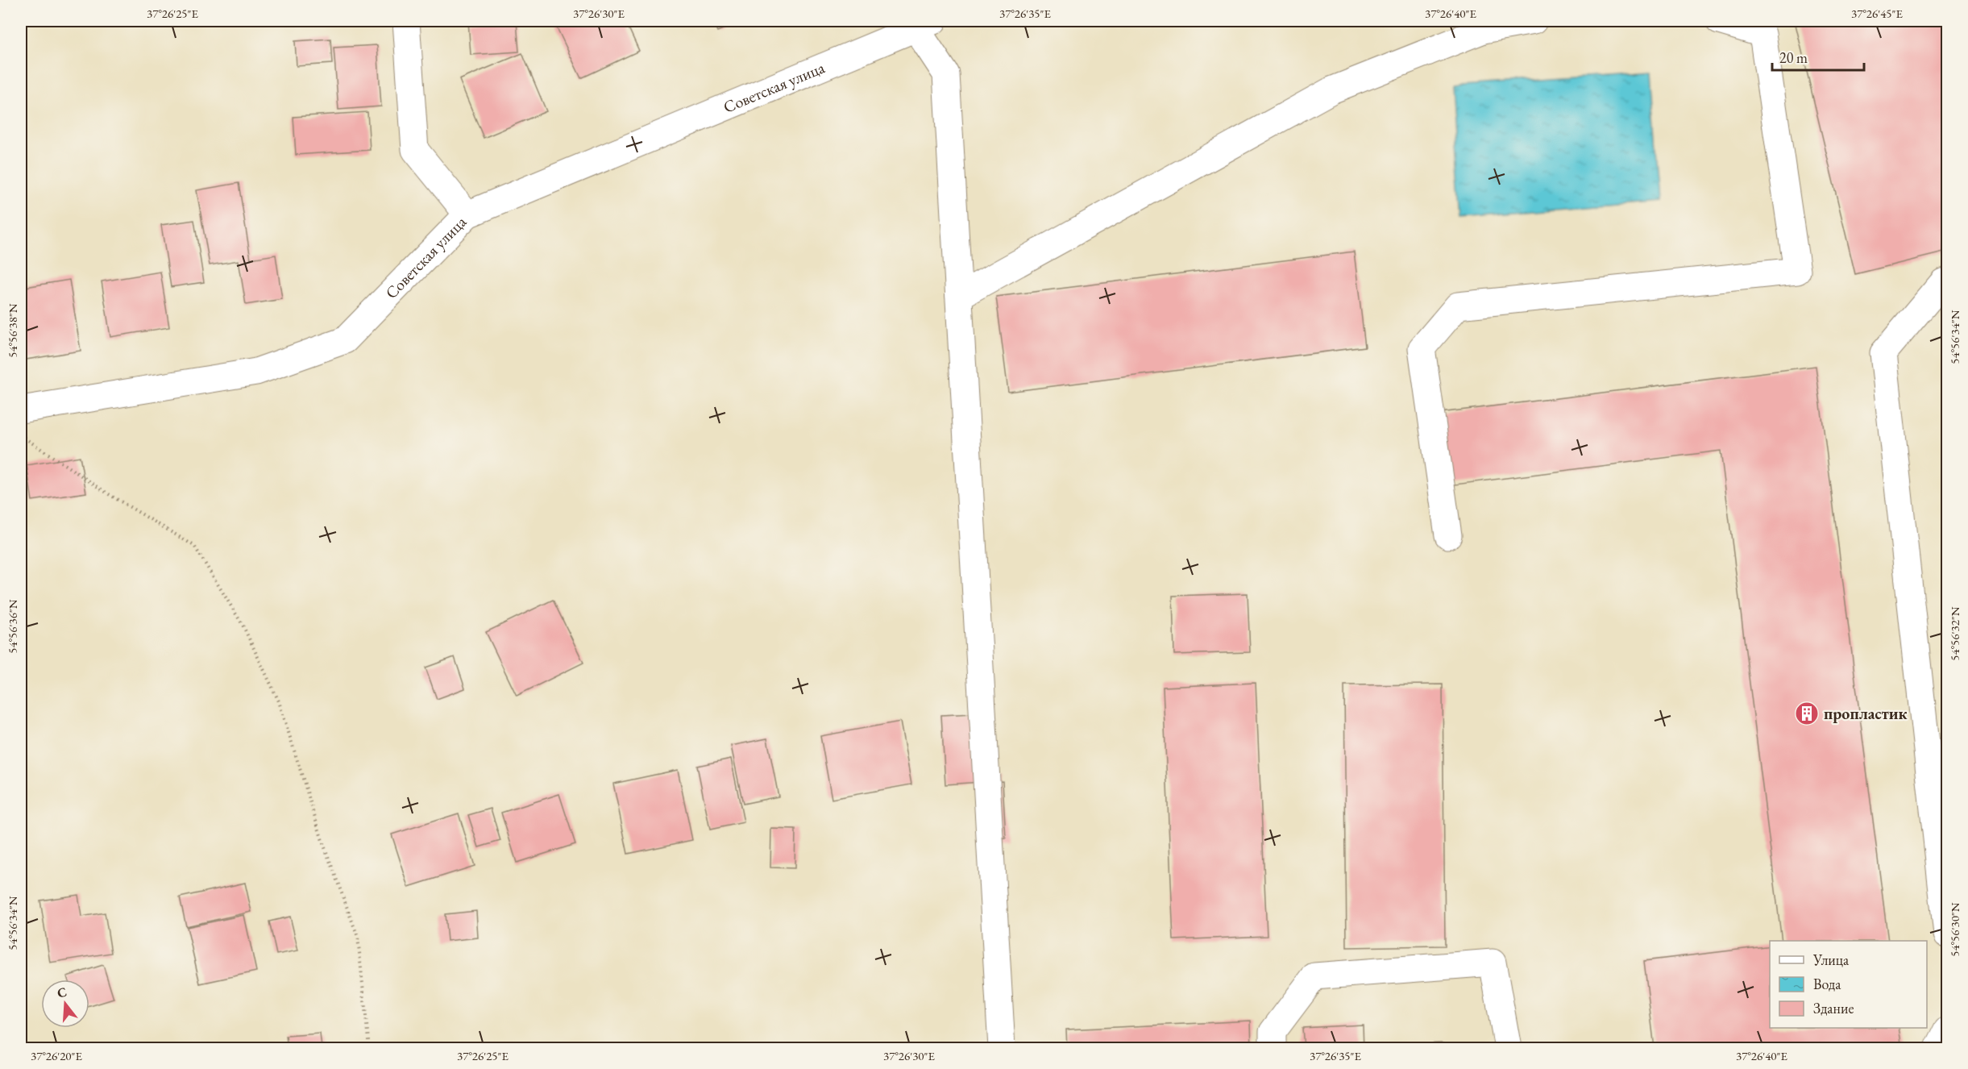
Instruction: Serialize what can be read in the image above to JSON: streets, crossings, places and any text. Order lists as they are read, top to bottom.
{
  "streets": {
    "street": ["Советская улица"]
  },
  "places": {
    "building": ["пропластик"]
  },
  "legend": ["Улица", "Вода", "Здание"],
  "scale_bar": "20 m",
  "north": "top",
  "coordinates": [
    "37°26'25\"E",
    "37°26'30\"E",
    "37°26'35\"E",
    "37°26'40\"E",
    "37°26'45\"E",
    "54°56'38\"N",
    "54°56'34\"N",
    "54°56'36\"N",
    "54°56'32\"N",
    "54°56'30\"N",
    "37°26'20\"E"
  ]
}
